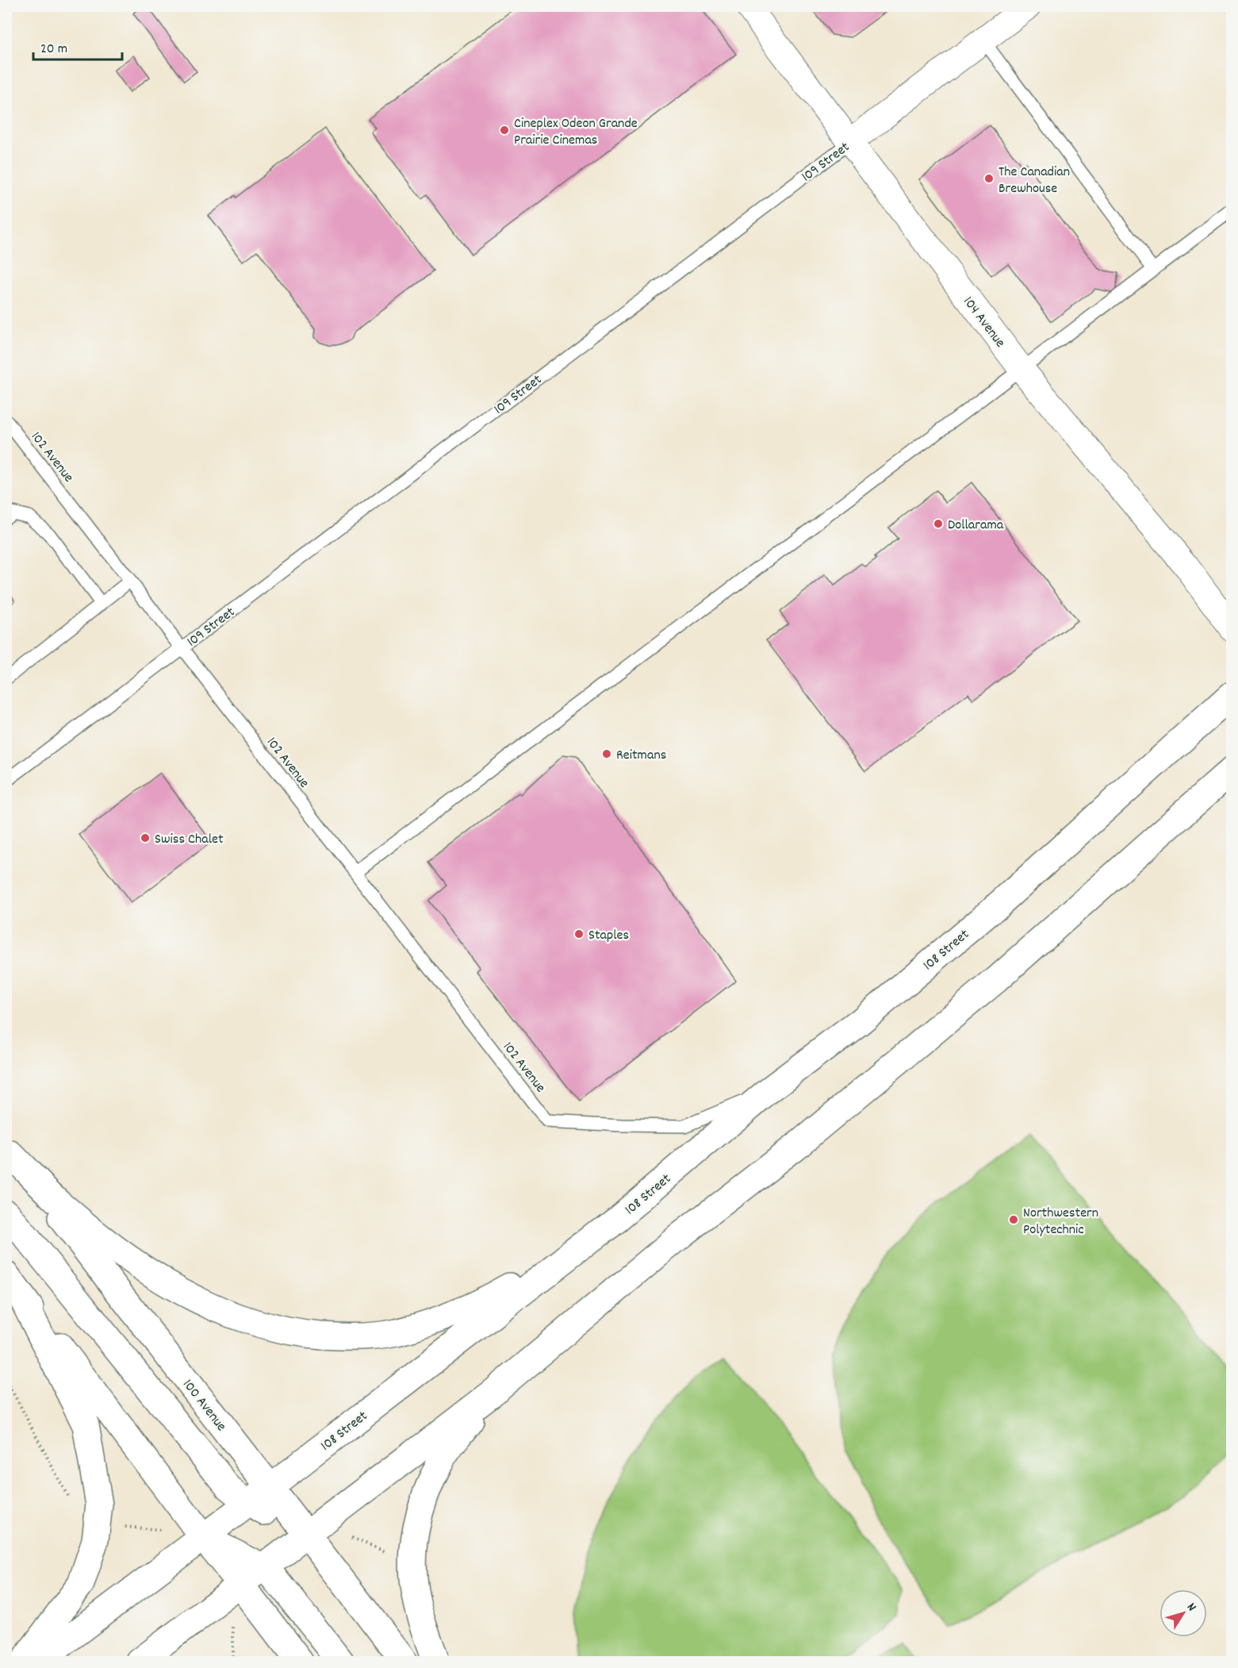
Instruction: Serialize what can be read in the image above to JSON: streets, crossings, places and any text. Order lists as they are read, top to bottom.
{
  "streets": {
    "main road": ["108 Street", "100 Avenue"],
    "street": ["109 Street", "104 Avenue"],
    "lane": ["102 Avenue"]
  },
  "crossings": [
    ["109 Street", "104 Avenue"],
    ["109 Street", "102 Avenue"],
    ["102 Avenue", "108 Street"],
    ["108 Street", "100 Avenue"]
  ],
  "places": [
    "Cineplex Odeon Grande Prairie Cinemas",
    "The Canadian Brewhouse",
    "Dollarama",
    "Reitmans",
    "Swiss Chalet",
    "Staples",
    "Northwestern Polytechnic"
  ],
  "scale_bar": "20 m",
  "north": "top right"
}
